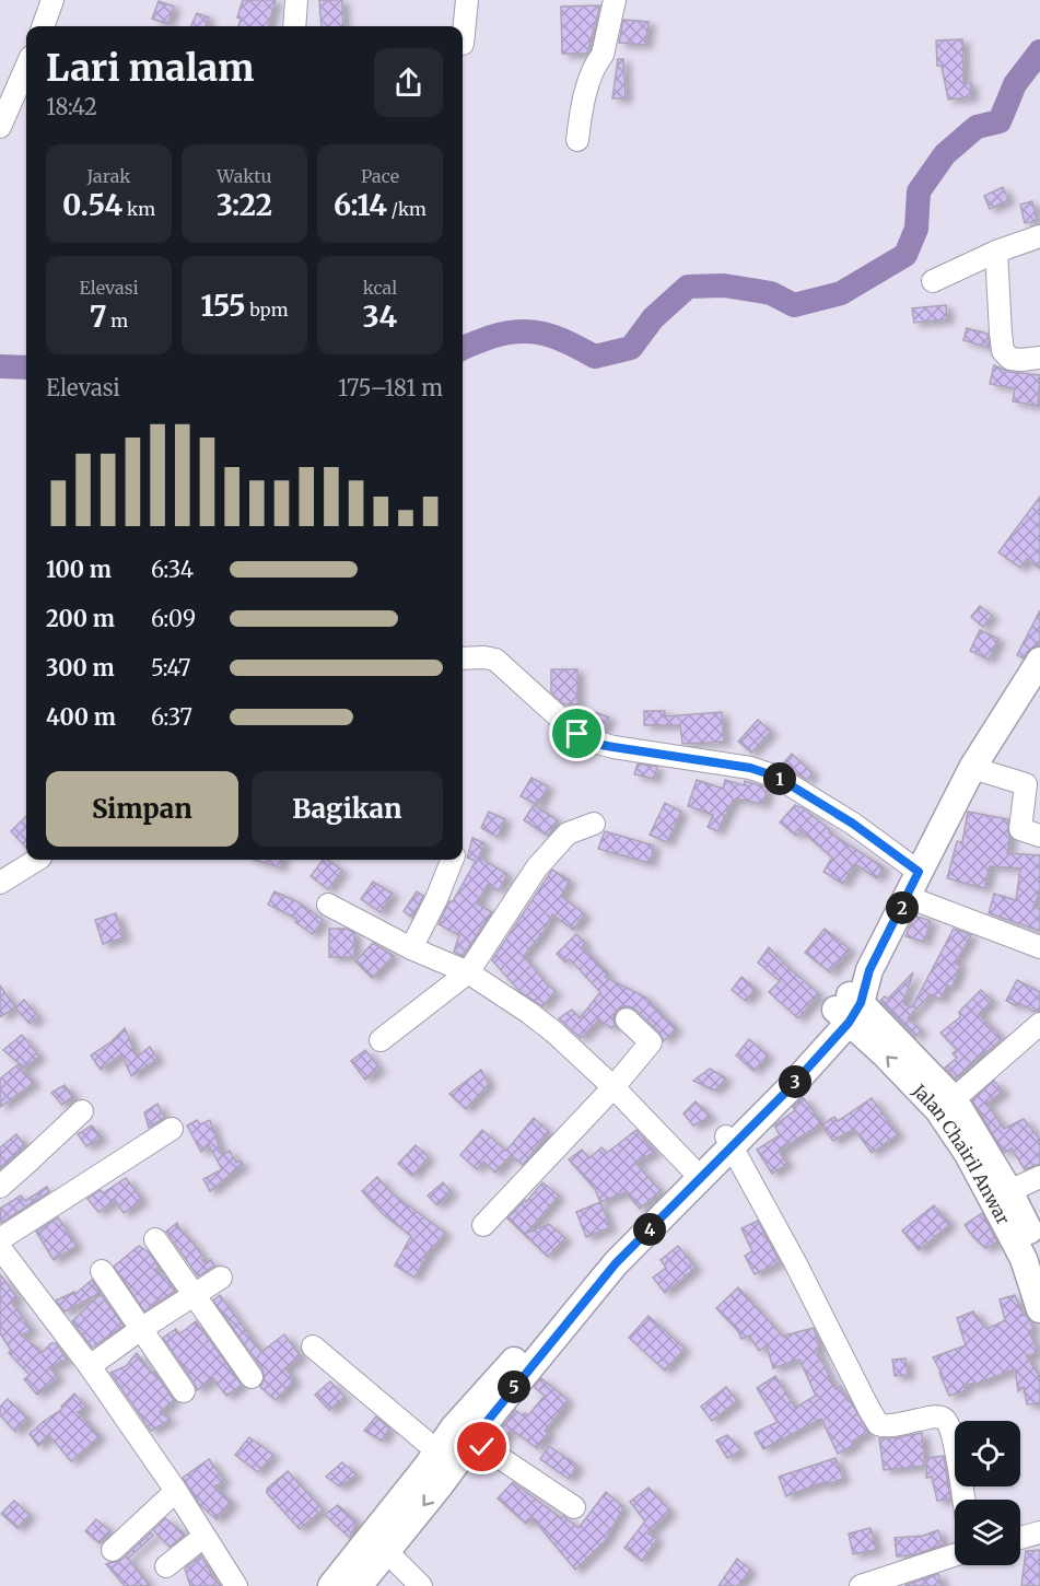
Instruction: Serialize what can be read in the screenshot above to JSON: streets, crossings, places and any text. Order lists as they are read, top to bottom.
{
  "streets": {
    "main road": ["Jalan Chairil Anwar"]
  },
  "page": {
    "heading": ["Lari malam", "18:42"],
    "stats": [
      ["Jarak", "0.54 km"],
      ["Waktu", "3:22"],
      ["Pace", "6:14 /km"],
      ["Elevasi", "7 m"],
      ["155 bpm"],
      ["kcal", "34"]
    ],
    "chart": ["Elevasi", "175–181 m"],
    "list": [
      {
        "name": "100 m",
        "note": "6:34"
      },
      {
        "name": "200 m",
        "note": "6:09"
      },
      {
        "name": "300 m",
        "note": "5:47"
      },
      {
        "name": "400 m",
        "note": "6:37"
      }
    ],
    "buttons": ["Simpan", "Bagikan"],
    "pins": [
      "1",
      "2",
      "3",
      "4",
      "5"
    ]
  }
}
